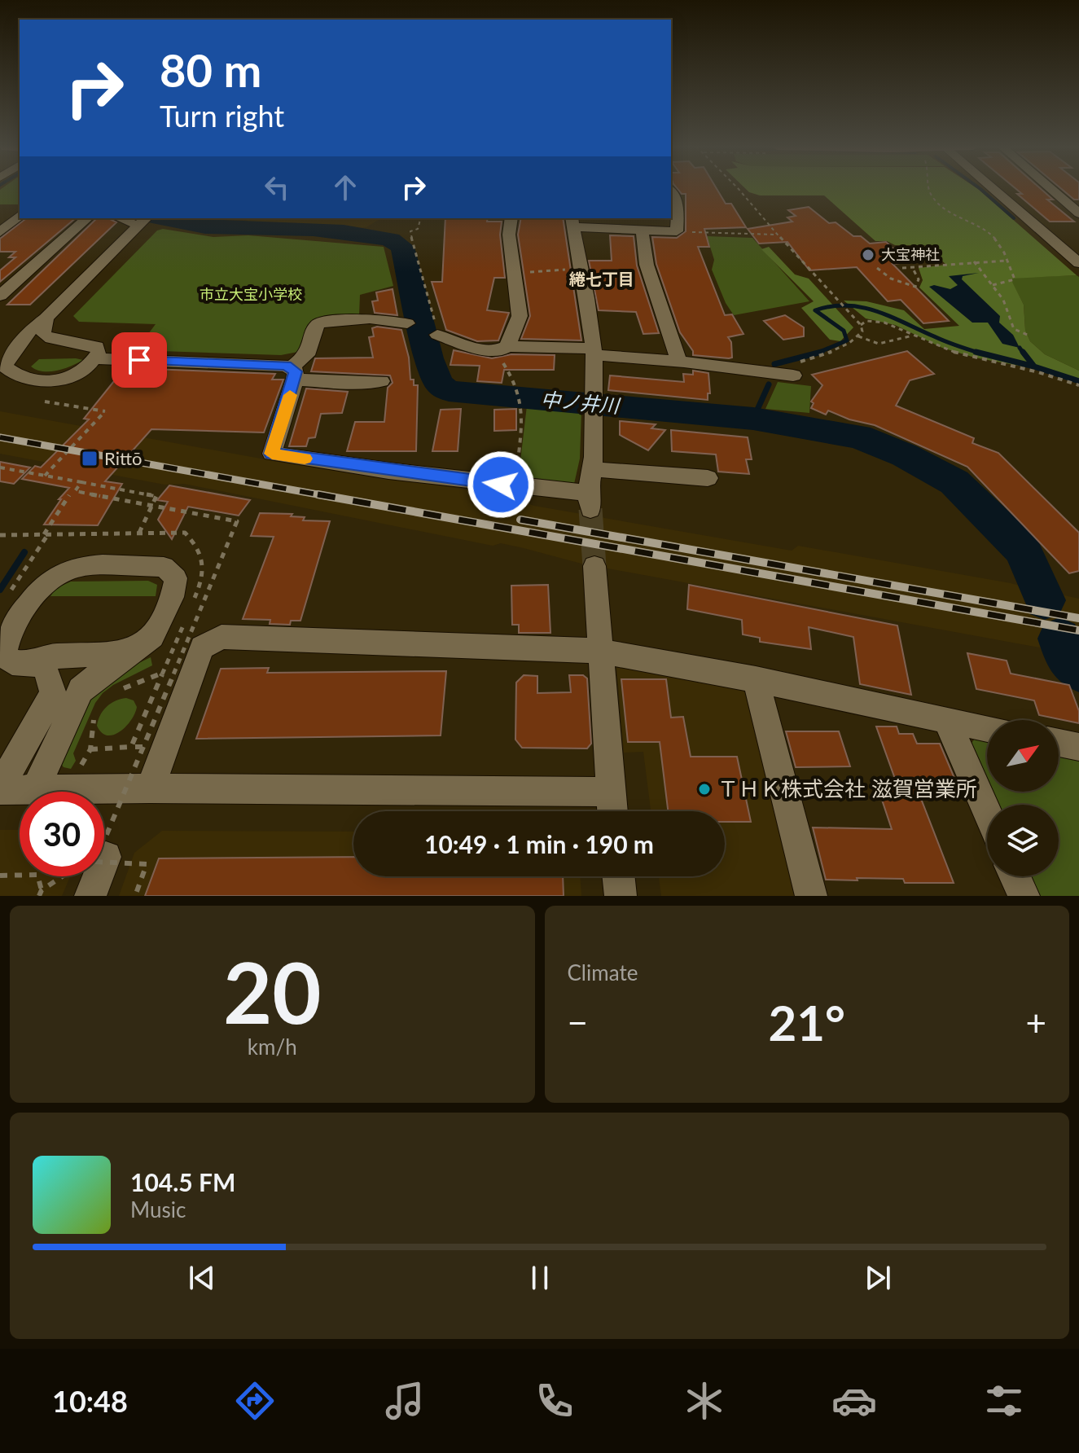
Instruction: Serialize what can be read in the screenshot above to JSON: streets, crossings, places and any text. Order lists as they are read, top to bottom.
{
  "districts": ["綣七丁目"],
  "water": ["中ノ井川"],
  "parks": ["市立大宝小学校"],
  "places": {
    "other": ["大宝神社", "ＴＨＫ株式会社 滋賀営業所"],
    "transit": ["Rittō"]
  },
  "north": "top right",
  "page": {
    "turn": ["80 m", "Turn right"],
    "limit": "30",
    "trip": "10:49 · 1 min · 190 m",
    "tile": [
      ["20", "km/h"],
      "Climate"
    ],
    "heat": ["−", "21°", "+"],
    "song": ["104.5 FM", "Music"],
    "tabs": "10:48"
  }
}
